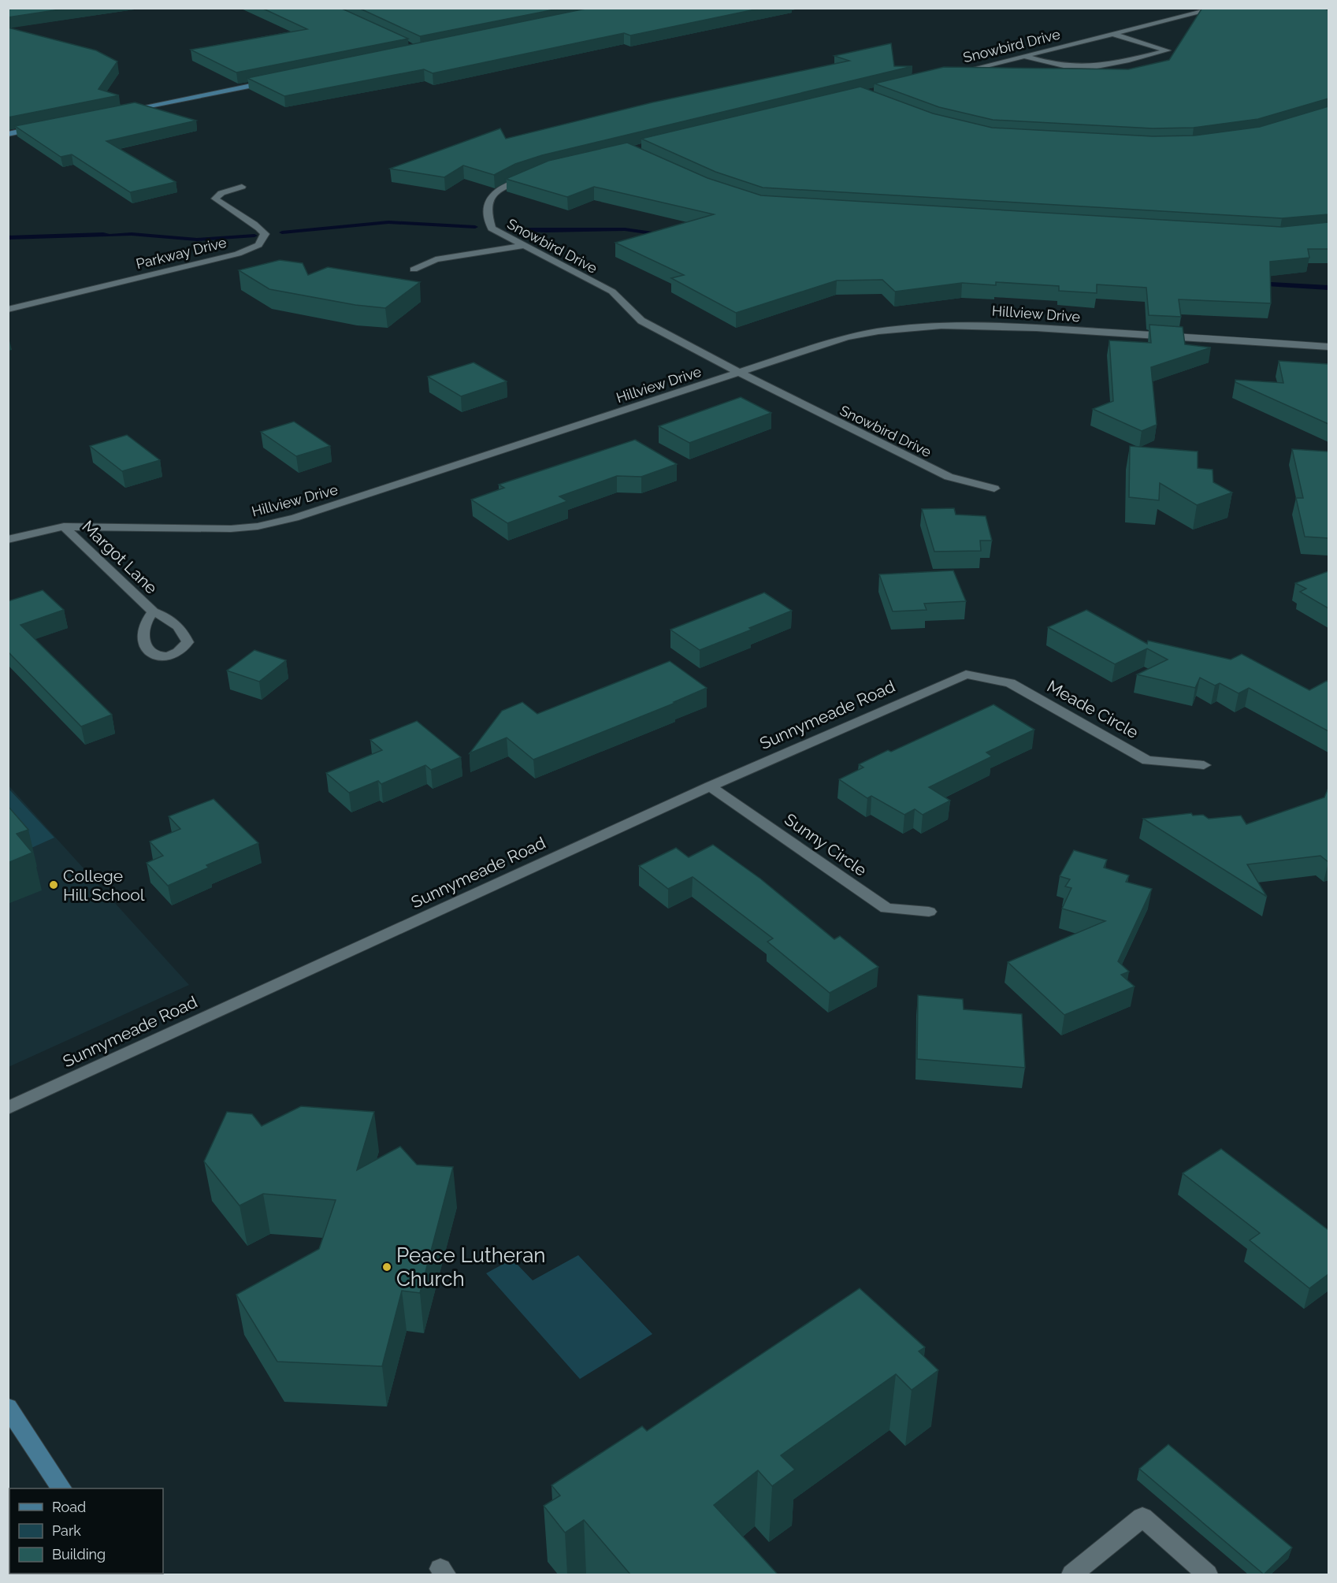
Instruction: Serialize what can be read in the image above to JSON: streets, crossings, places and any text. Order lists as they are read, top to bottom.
{
  "streets": {
    "street": [
      "Snowbird Drive",
      "Parkway Drive",
      "Hillview Drive",
      "Margot Lane",
      "Meade Circle",
      "Sunnymeade Road",
      "Sunny Circle"
    ]
  },
  "crossings": [
    ["Snowbird Drive", "Hillview Drive"],
    ["Hillview Drive", "Margot Lane"],
    ["Meade Circle", "Sunnymeade Road"],
    ["Sunnymeade Road", "Sunny Circle"]
  ],
  "places": ["College Hill School", "Peace Lutheran Church"],
  "legend": ["Road", "Park", "Building"]
}
